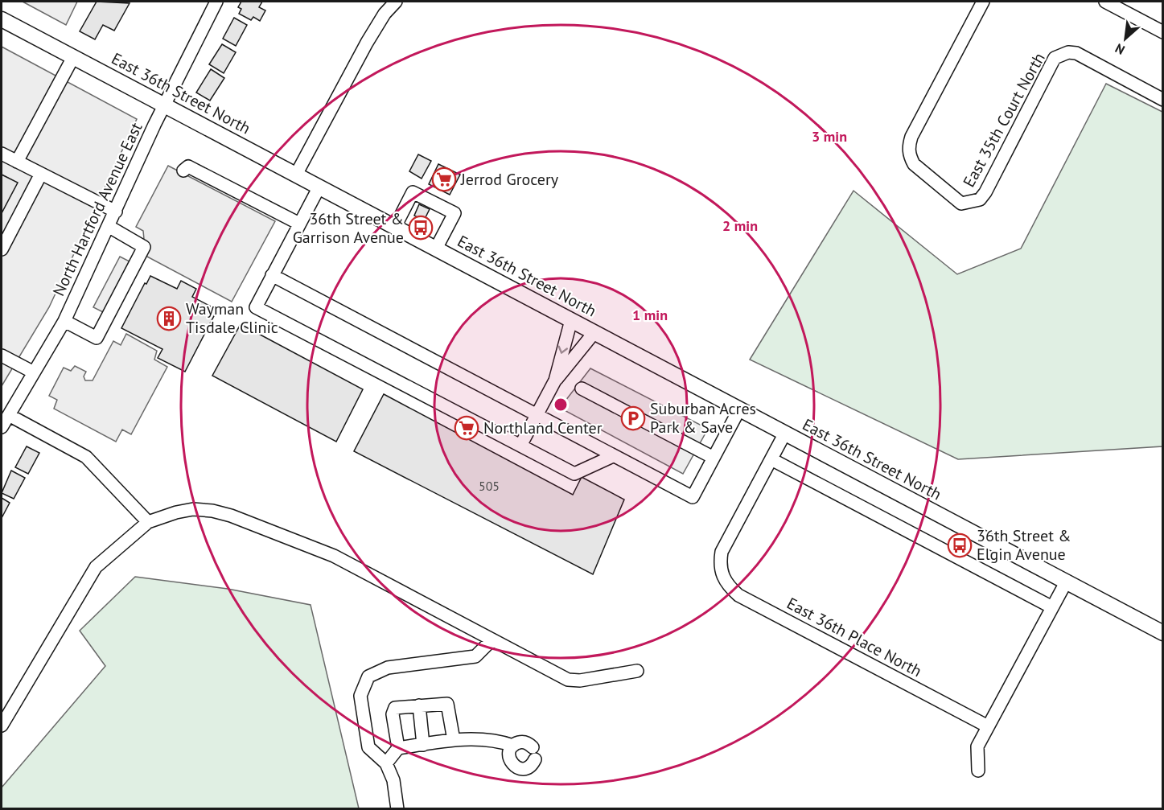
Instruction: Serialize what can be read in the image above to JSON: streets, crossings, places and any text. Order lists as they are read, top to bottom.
{
  "streets": {
    "main road": ["East 36th Street North"],
    "street": ["East 35th Court North", "North Hartford Avenue East", "East 36th Place North"]
  },
  "crossings": [
    ["East 36th Street North", "North Hartford Avenue East"]
  ],
  "places": {
    "supermarket": ["Jerrod Grocery", "Northland Center"],
    "bus stop": ["36th Street & Garrison Avenue", "36th Street & Elgin Avenue"],
    "building": ["Wayman Tisdale Clinic"],
    "parking": ["Suburban Acres Park & Save"]
  },
  "house_numbers": ["505"],
  "north": "bottom left",
  "rings": ["3 min", "2 min", "1 min"]
}
